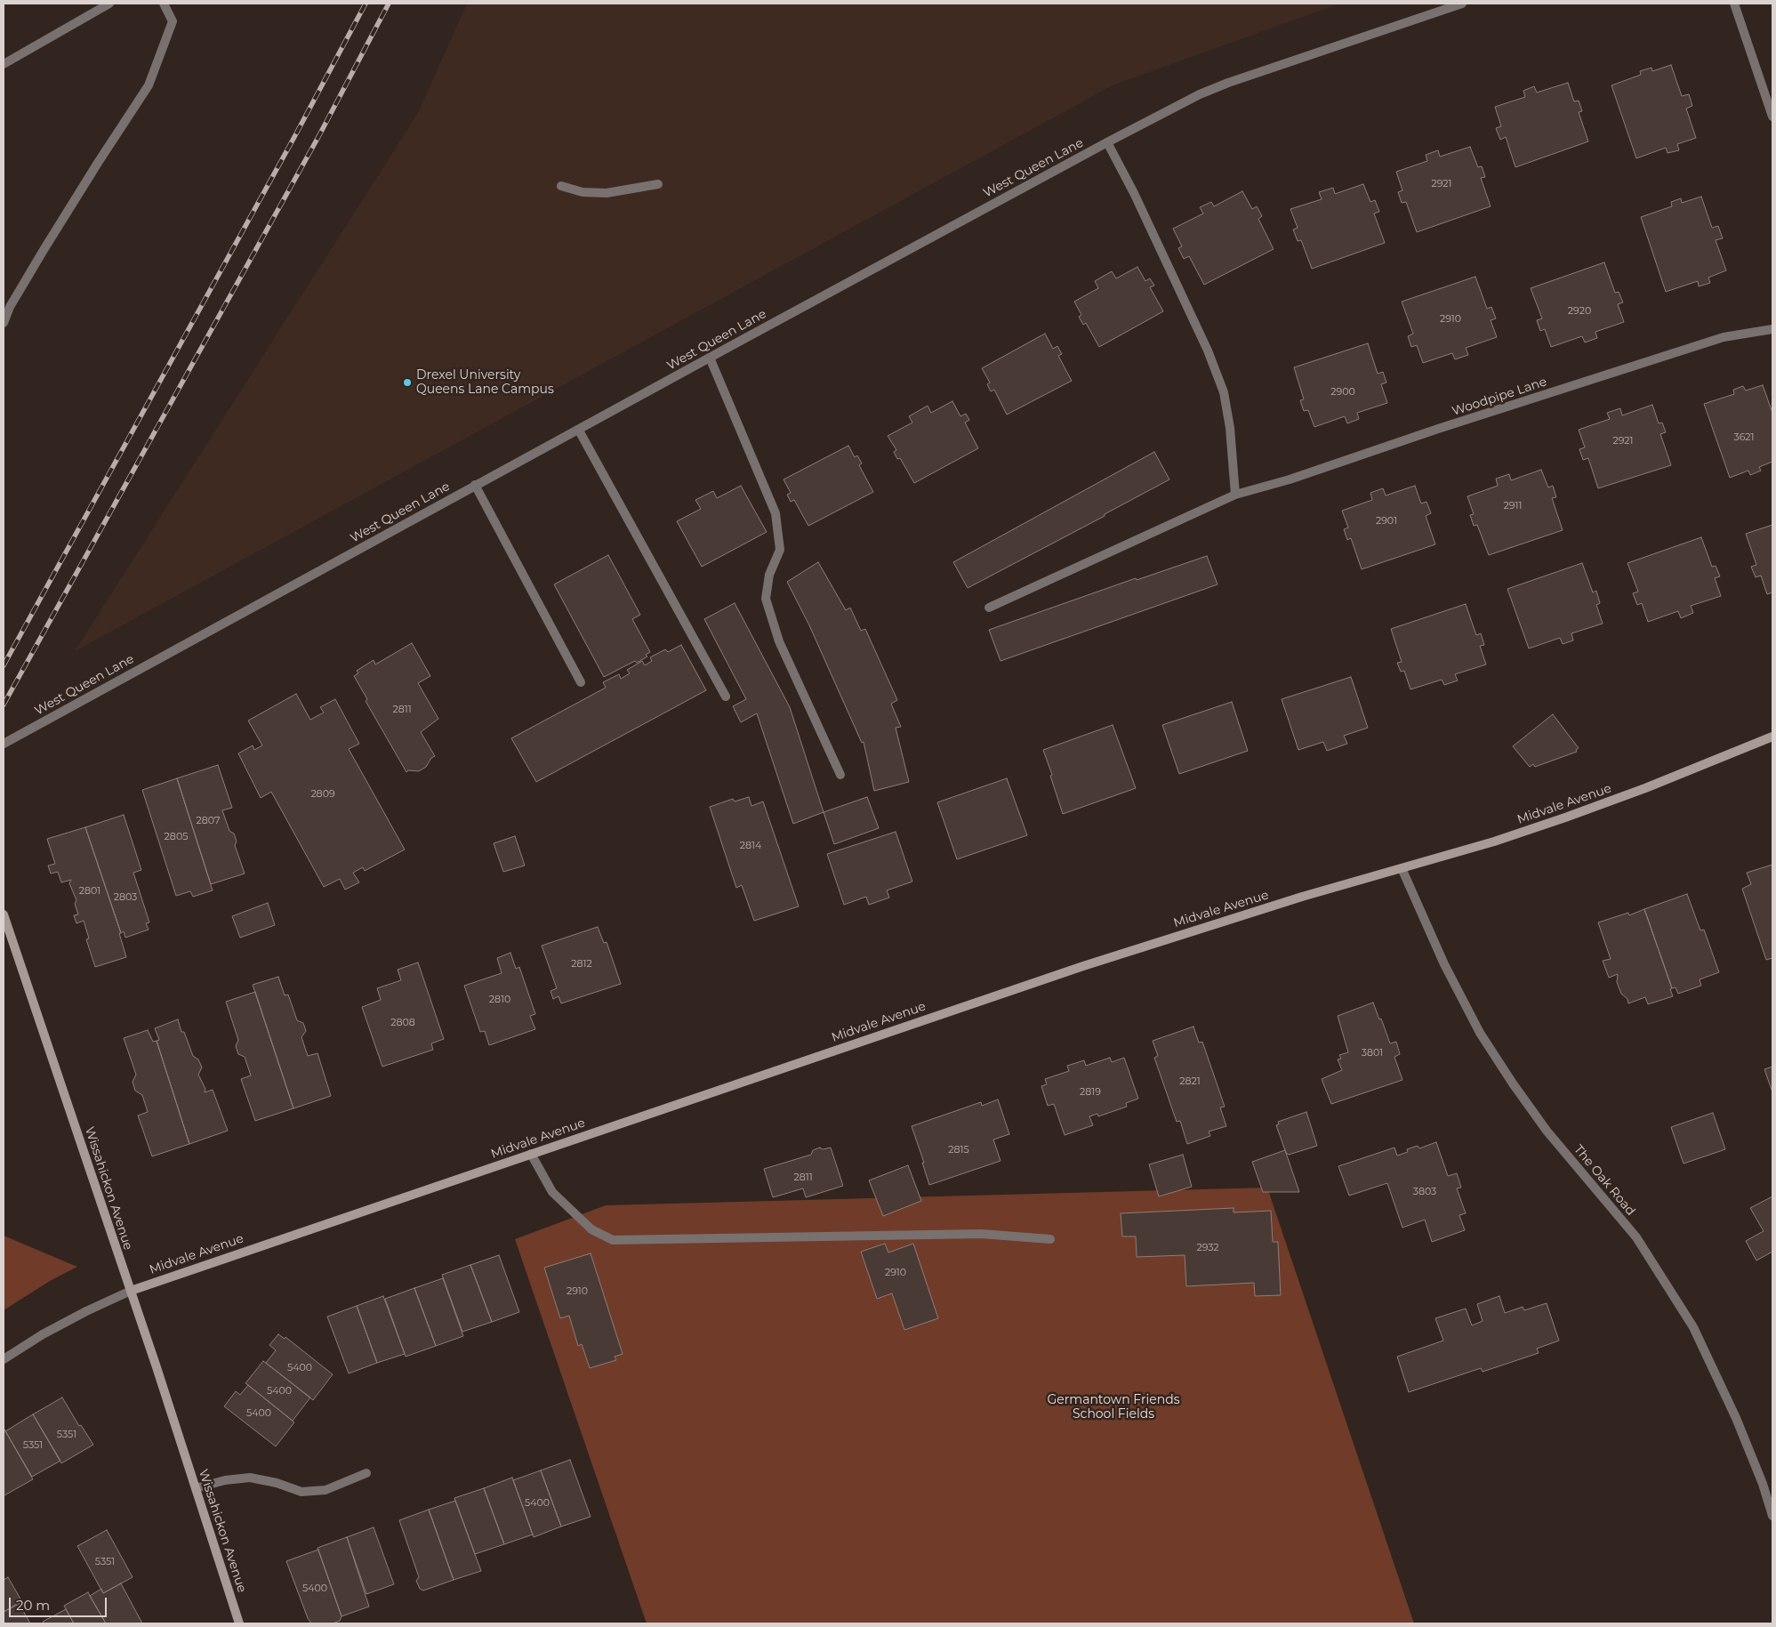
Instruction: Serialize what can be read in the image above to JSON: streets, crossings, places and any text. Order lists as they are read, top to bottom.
{
  "streets": {
    "street": [
      "West Queen Lane",
      "Woodpipe Lane",
      "Midvale Avenue",
      "The Oak Road",
      "Wissahickon Avenue"
    ]
  },
  "crossings": [
    ["Midvale Avenue", "The Oak Road"],
    ["Midvale Avenue", "Wissahickon Avenue"]
  ],
  "parks": ["Germantown Friends School Fields"],
  "places": ["Drexel University Queens Lane Campus"],
  "house_numbers": [
    "2921",
    "2920",
    "2910",
    "2900",
    "3621",
    "2921",
    "2911",
    "2901",
    "2811",
    "2809",
    "2807",
    "2805",
    "2814",
    "2801",
    "2803",
    "2812",
    "2810",
    "2808",
    "3801",
    "2821",
    "2819",
    "2815",
    "2811",
    "3803",
    "2932",
    "2910",
    "2910",
    "5400",
    "5400",
    "5400",
    "5351",
    "5351",
    "5400",
    "5351",
    "5400"
  ],
  "scale_bar": "20 m"
}
